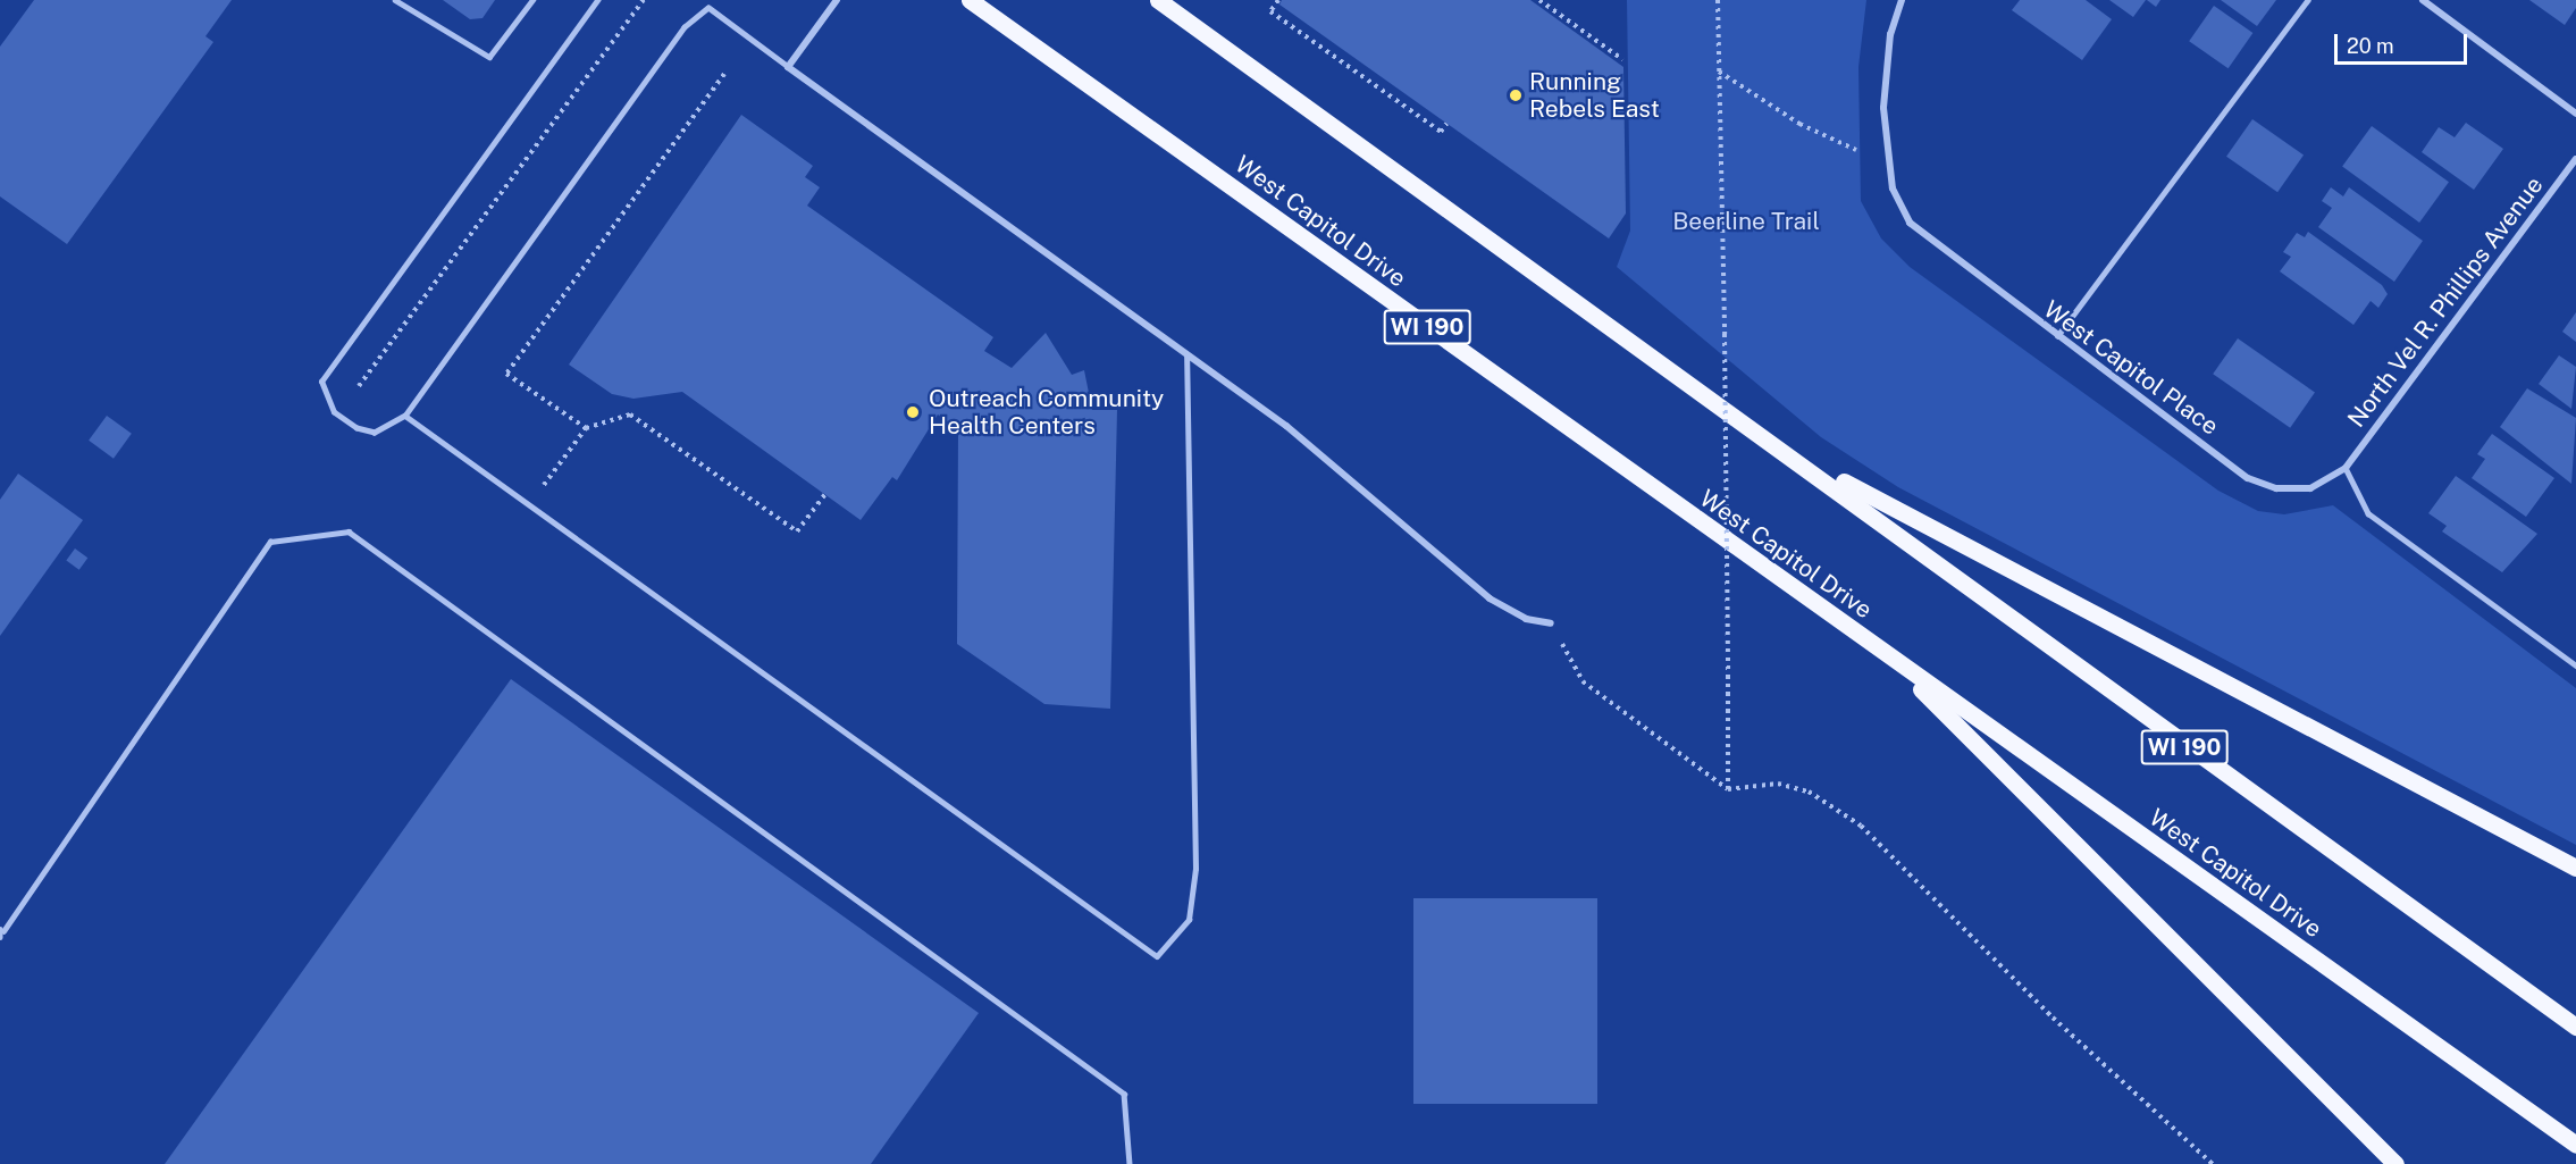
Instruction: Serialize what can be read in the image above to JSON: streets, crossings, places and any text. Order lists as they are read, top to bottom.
{
  "streets": {
    "main road": ["West Capitol Drive", "WI 190"],
    "street": ["North Vel R. Phillips Avenue", "West Capitol Place"]
  },
  "crossings": [
    ["North Vel R. Phillips Avenue", "West Capitol Place"]
  ],
  "parks": ["Beerline Trail"],
  "places": ["Running Rebels East", "Outreach Community Health Centers"],
  "scale_bar": "20 m"
}
